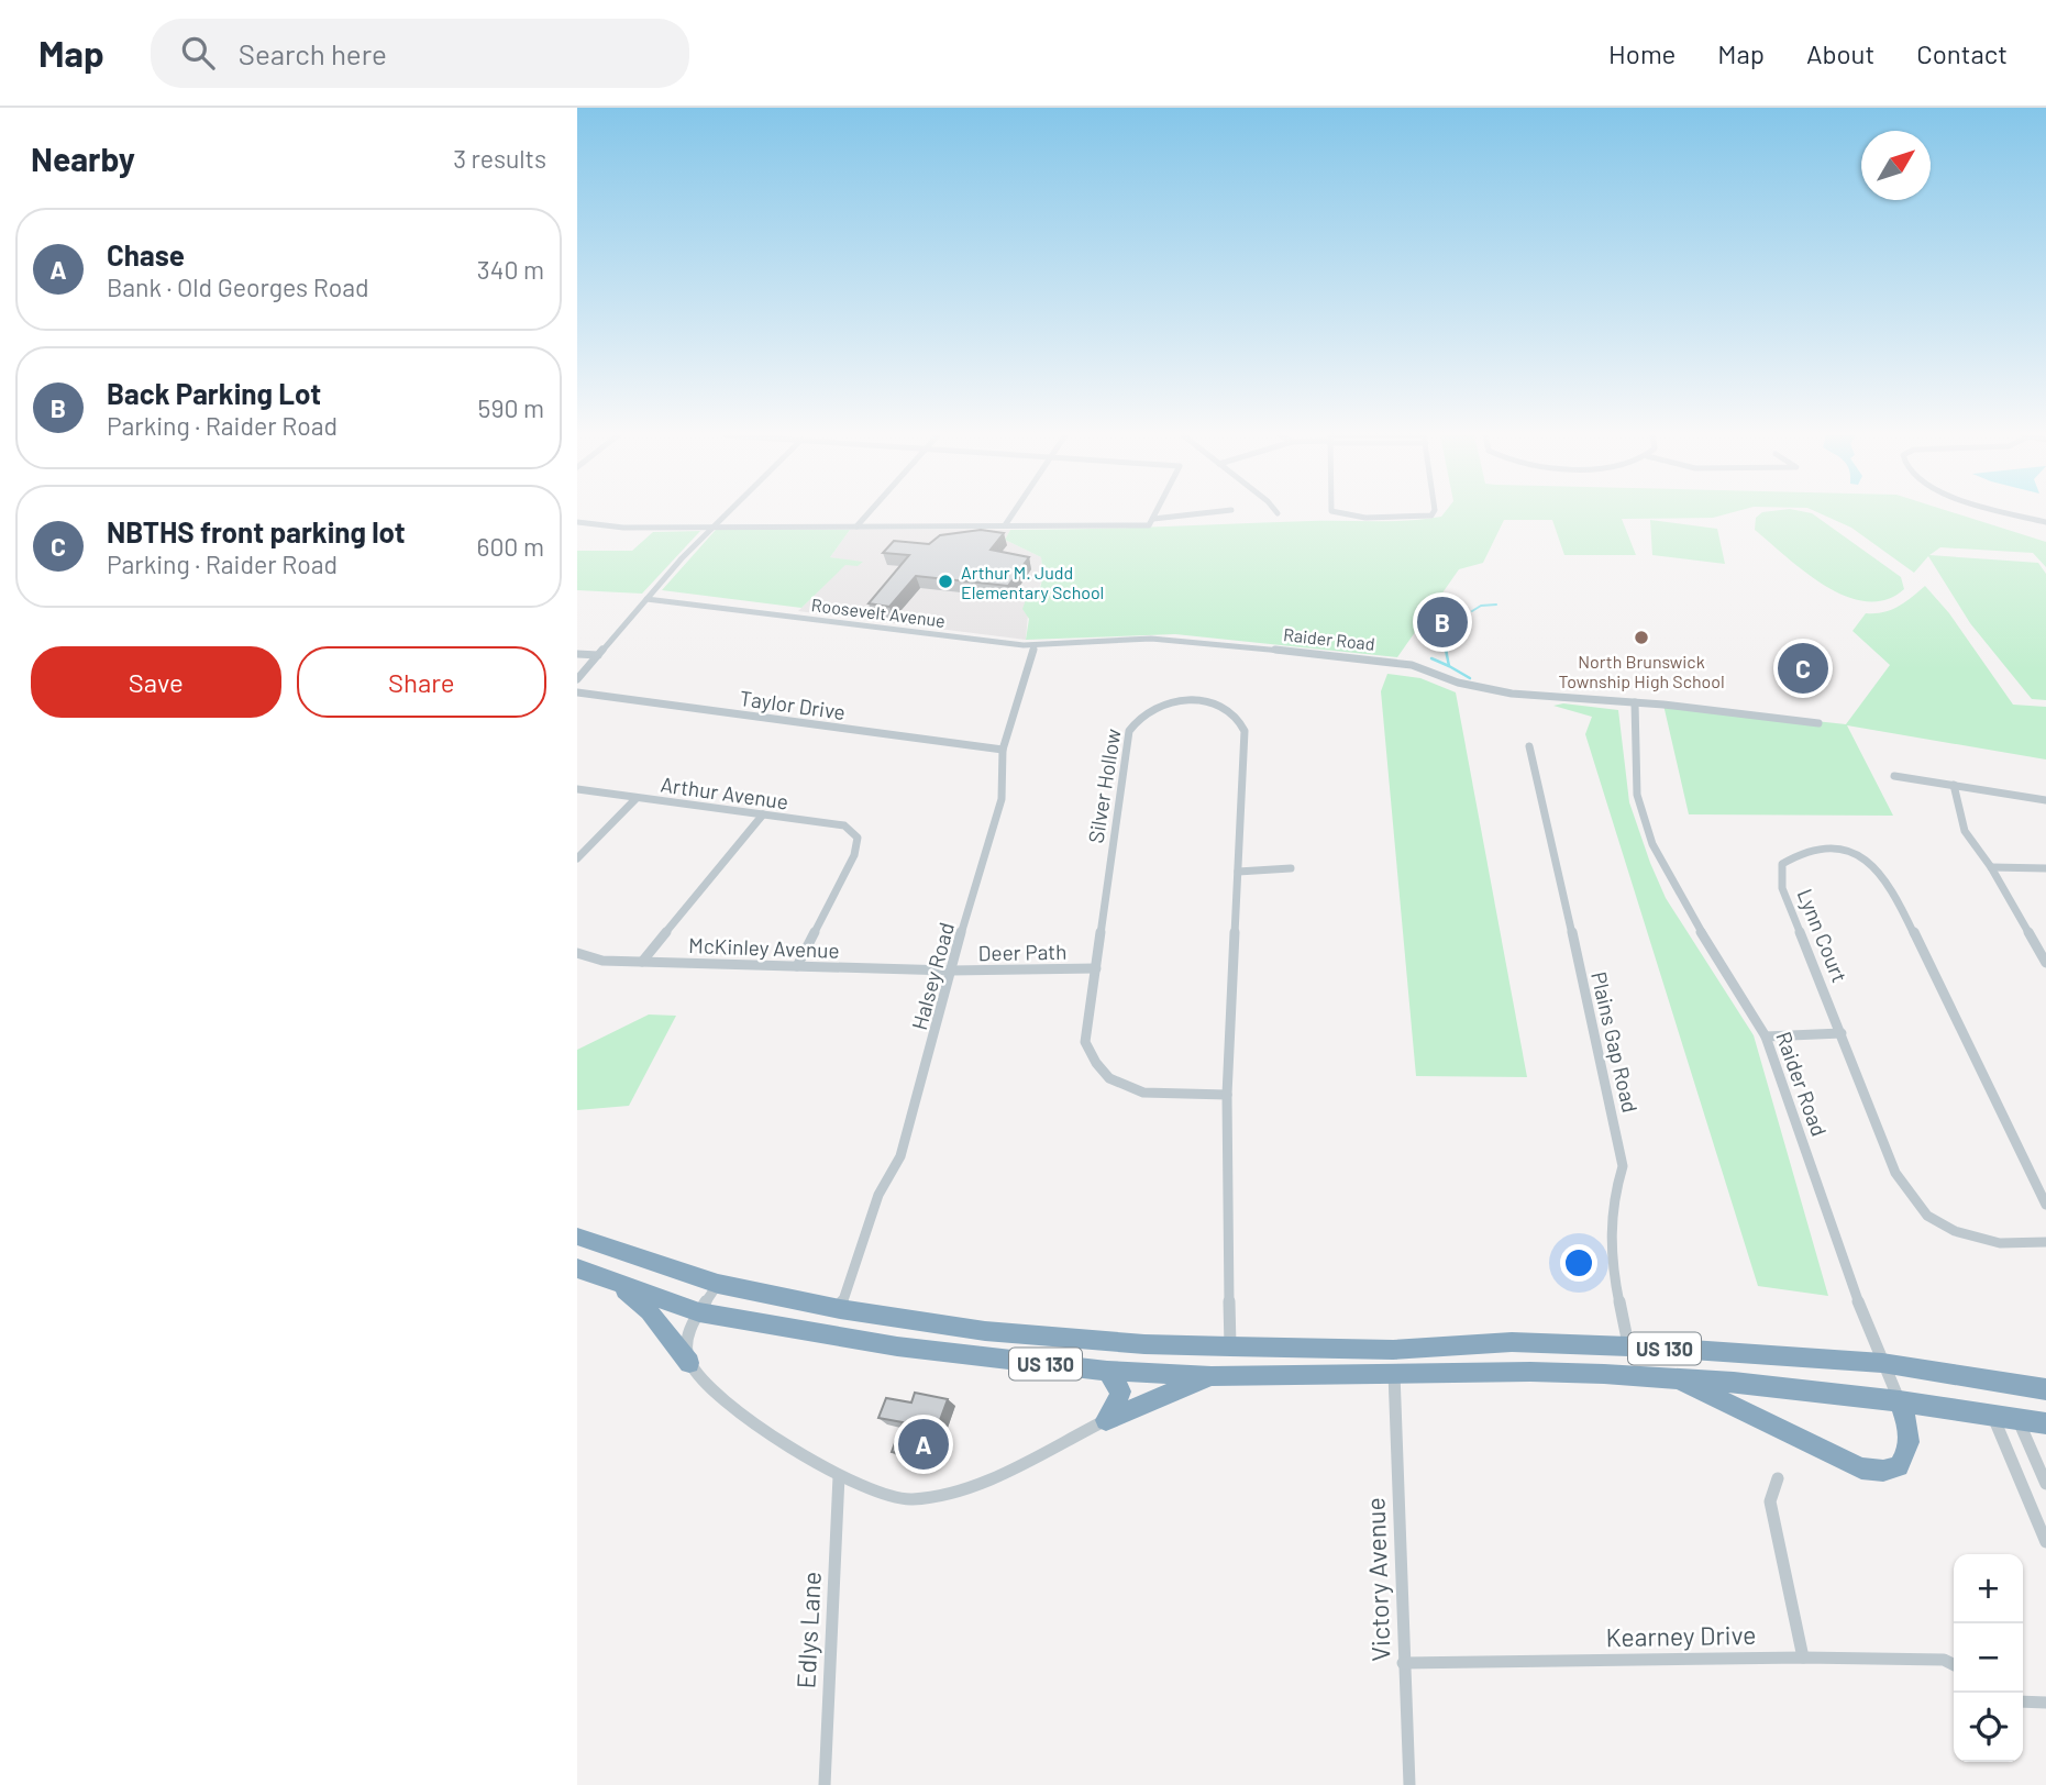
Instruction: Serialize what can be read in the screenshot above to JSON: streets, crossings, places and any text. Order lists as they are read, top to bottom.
{
  "streets": {
    "highway": ["US 130"],
    "street": [
      "Roosevelt Avenue",
      "Raider Road",
      "Taylor Drive",
      "Silver Hollow",
      "Arthur Avenue",
      "Lynn Court",
      "McKinley Avenue",
      "Deer Path",
      "Halsey Road",
      "Plains Gap Road",
      "Victory Avenue",
      "Edlys Lane",
      "Kearney Drive"
    ]
  },
  "crossings": [
    ["Roosevelt Avenue", "Raider Road"],
    ["Roosevelt Avenue", "Halsey Road"],
    ["Raider Road", "US 130"],
    ["Taylor Drive", "Halsey Road"],
    ["Silver Hollow", "Deer Path"],
    ["Silver Hollow", "US 130"],
    ["Arthur Avenue", "McKinley Avenue"],
    ["McKinley Avenue", "Deer Path"],
    ["McKinley Avenue", "Halsey Road"],
    ["Deer Path", "Halsey Road"],
    ["Halsey Road", "US 130"],
    ["Plains Gap Road", "US 130"],
    ["US 130", "Victory Avenue"],
    ["Victory Avenue", "Kearney Drive"]
  ],
  "places": ["Arthur M. Judd Elementary School", "North Brunswick Township High School"],
  "north": "top right",
  "page": {
    "header": "Map",
    "search": "Search here",
    "nav": [
      "Home",
      "Map",
      "About",
      "Contact"
    ],
    "heading": ["Nearby", "3 results"],
    "list": [
      {
        "mark": "A",
        "name": "Chase",
        "note": "Bank · Old Georges Road",
        "value": "340 m"
      },
      {
        "mark": "B",
        "name": "Back Parking Lot",
        "note": "Parking · Raider Road",
        "value": "590 m"
      },
      {
        "mark": "C",
        "name": "NBTHS front parking lot",
        "note": "Parking · Raider Road",
        "value": "600 m"
      }
    ],
    "pins": ["B", "C", "A"],
    "buttons": ["Save", "Share"],
    "map_buttons": ["+", "−"]
  }
}
